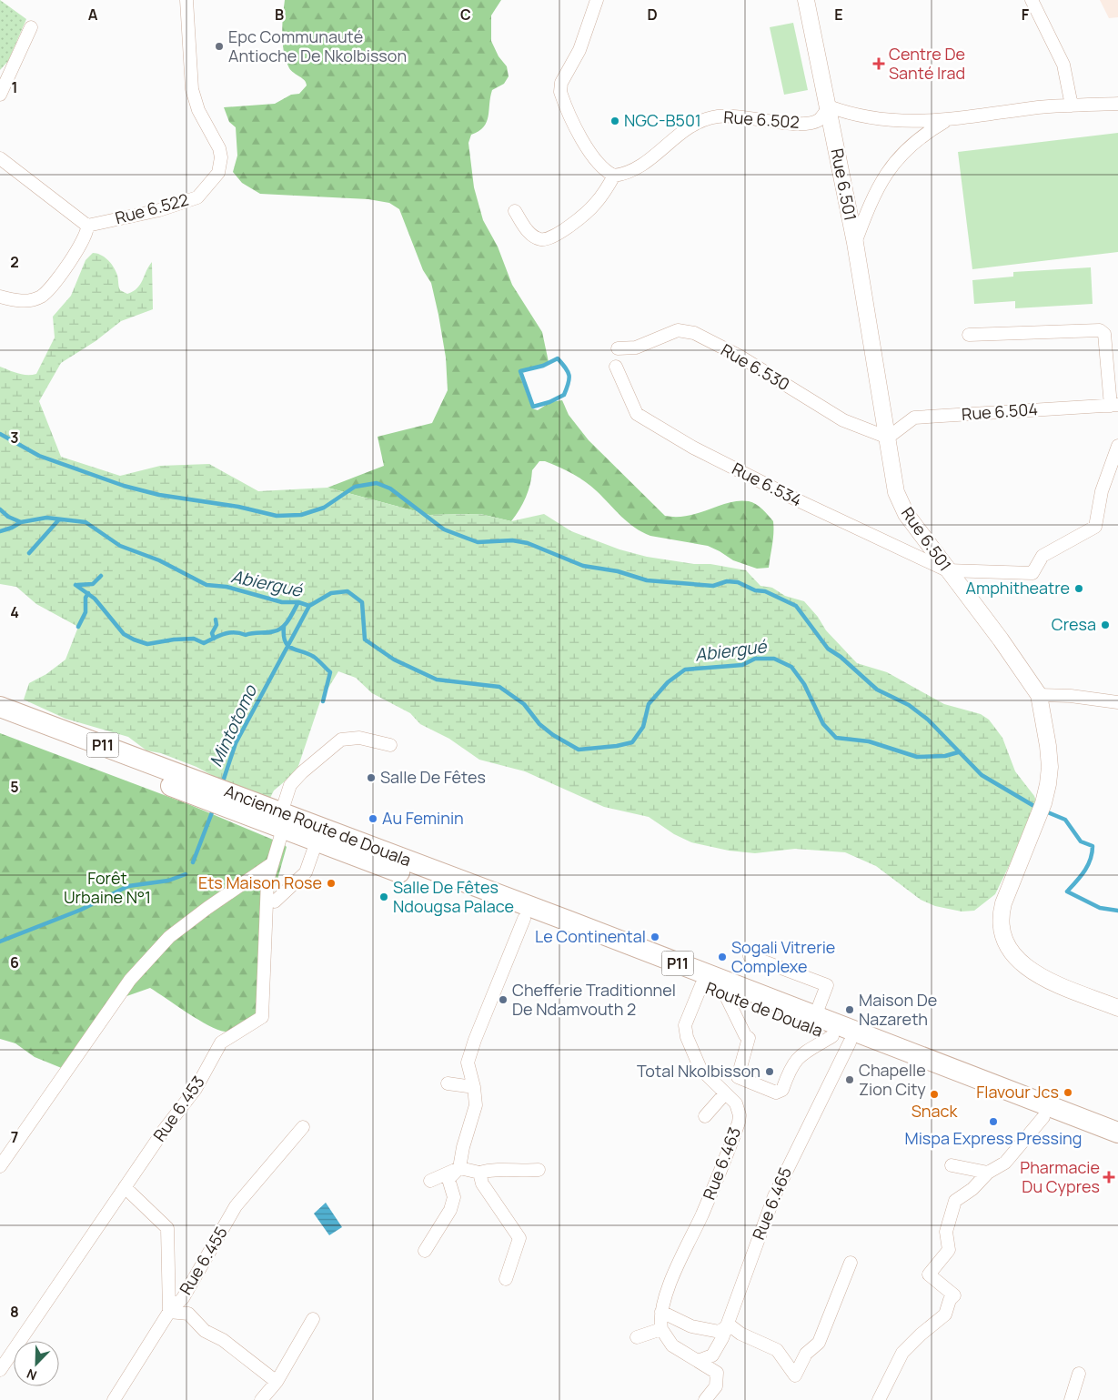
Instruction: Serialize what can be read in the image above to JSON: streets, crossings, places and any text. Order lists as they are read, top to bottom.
{
  "streets": {
    "main road": ["P11", "Ancienne Route de Douala", "Route de Douala"],
    "street": [
      "Rue 6.502",
      "Rue 6.501",
      "Rue 6.522",
      "Rue 6.530",
      "Rue 6.504",
      "Rue 6.534",
      "Rue 6.453",
      "Rue 6.463",
      "Rue 6.465",
      "Rue 6.455"
    ]
  },
  "crossings": [
    ["Rue 6.502", "Rue 6.501"],
    ["Rue 6.501", "Rue 6.530"],
    ["Rue 6.501", "Rue 6.504"],
    ["Rue 6.501", "Rue 6.534"],
    ["Rue 6.530", "Rue 6.504"],
    ["P11", "Ancienne Route de Douala"],
    ["Ancienne Route de Douala", "Route de Douala"],
    ["Ancienne Route de Douala", "Rue 6.453"],
    ["Route de Douala", "Rue 6.453"],
    ["Route de Douala", "Rue 6.463"],
    ["Route de Douala", "Rue 6.465"]
  ],
  "water": ["Abiergué", "Mintotomo"],
  "parks": ["Forêt Urbaine N°1"],
  "places": {
    "other": [
      "Epc Communauté Antioche De Nkolbisson",
      "NGC-B501",
      "Amphitheatre",
      "Cresa",
      "Salle De Fêtes",
      "Au Feminin",
      "Ets Maison Rose",
      "Salle De Fêtes Ndougsa Palace",
      "Le Continental",
      "Sogali Vitrerie Complexe",
      "Chefferie Traditionnel De Ndamvouth 2",
      "Maison De Nazareth",
      "Total Nkolbisson",
      "Chapelle Zion City",
      "Flavour Jcs",
      "Snack",
      "Mispa Express Pressing"
    ],
    "health": ["Centre De Santé Irad", "Pharmacie Du Cypres"]
  },
  "north": "bottom left",
  "grid": {
    "columns": [
      "A",
      "B",
      "C",
      "D",
      "E",
      "F"
    ],
    "rows": [
      "1",
      "2",
      "3",
      "4",
      "5",
      "6",
      "7",
      "8"
    ]
  }
}
